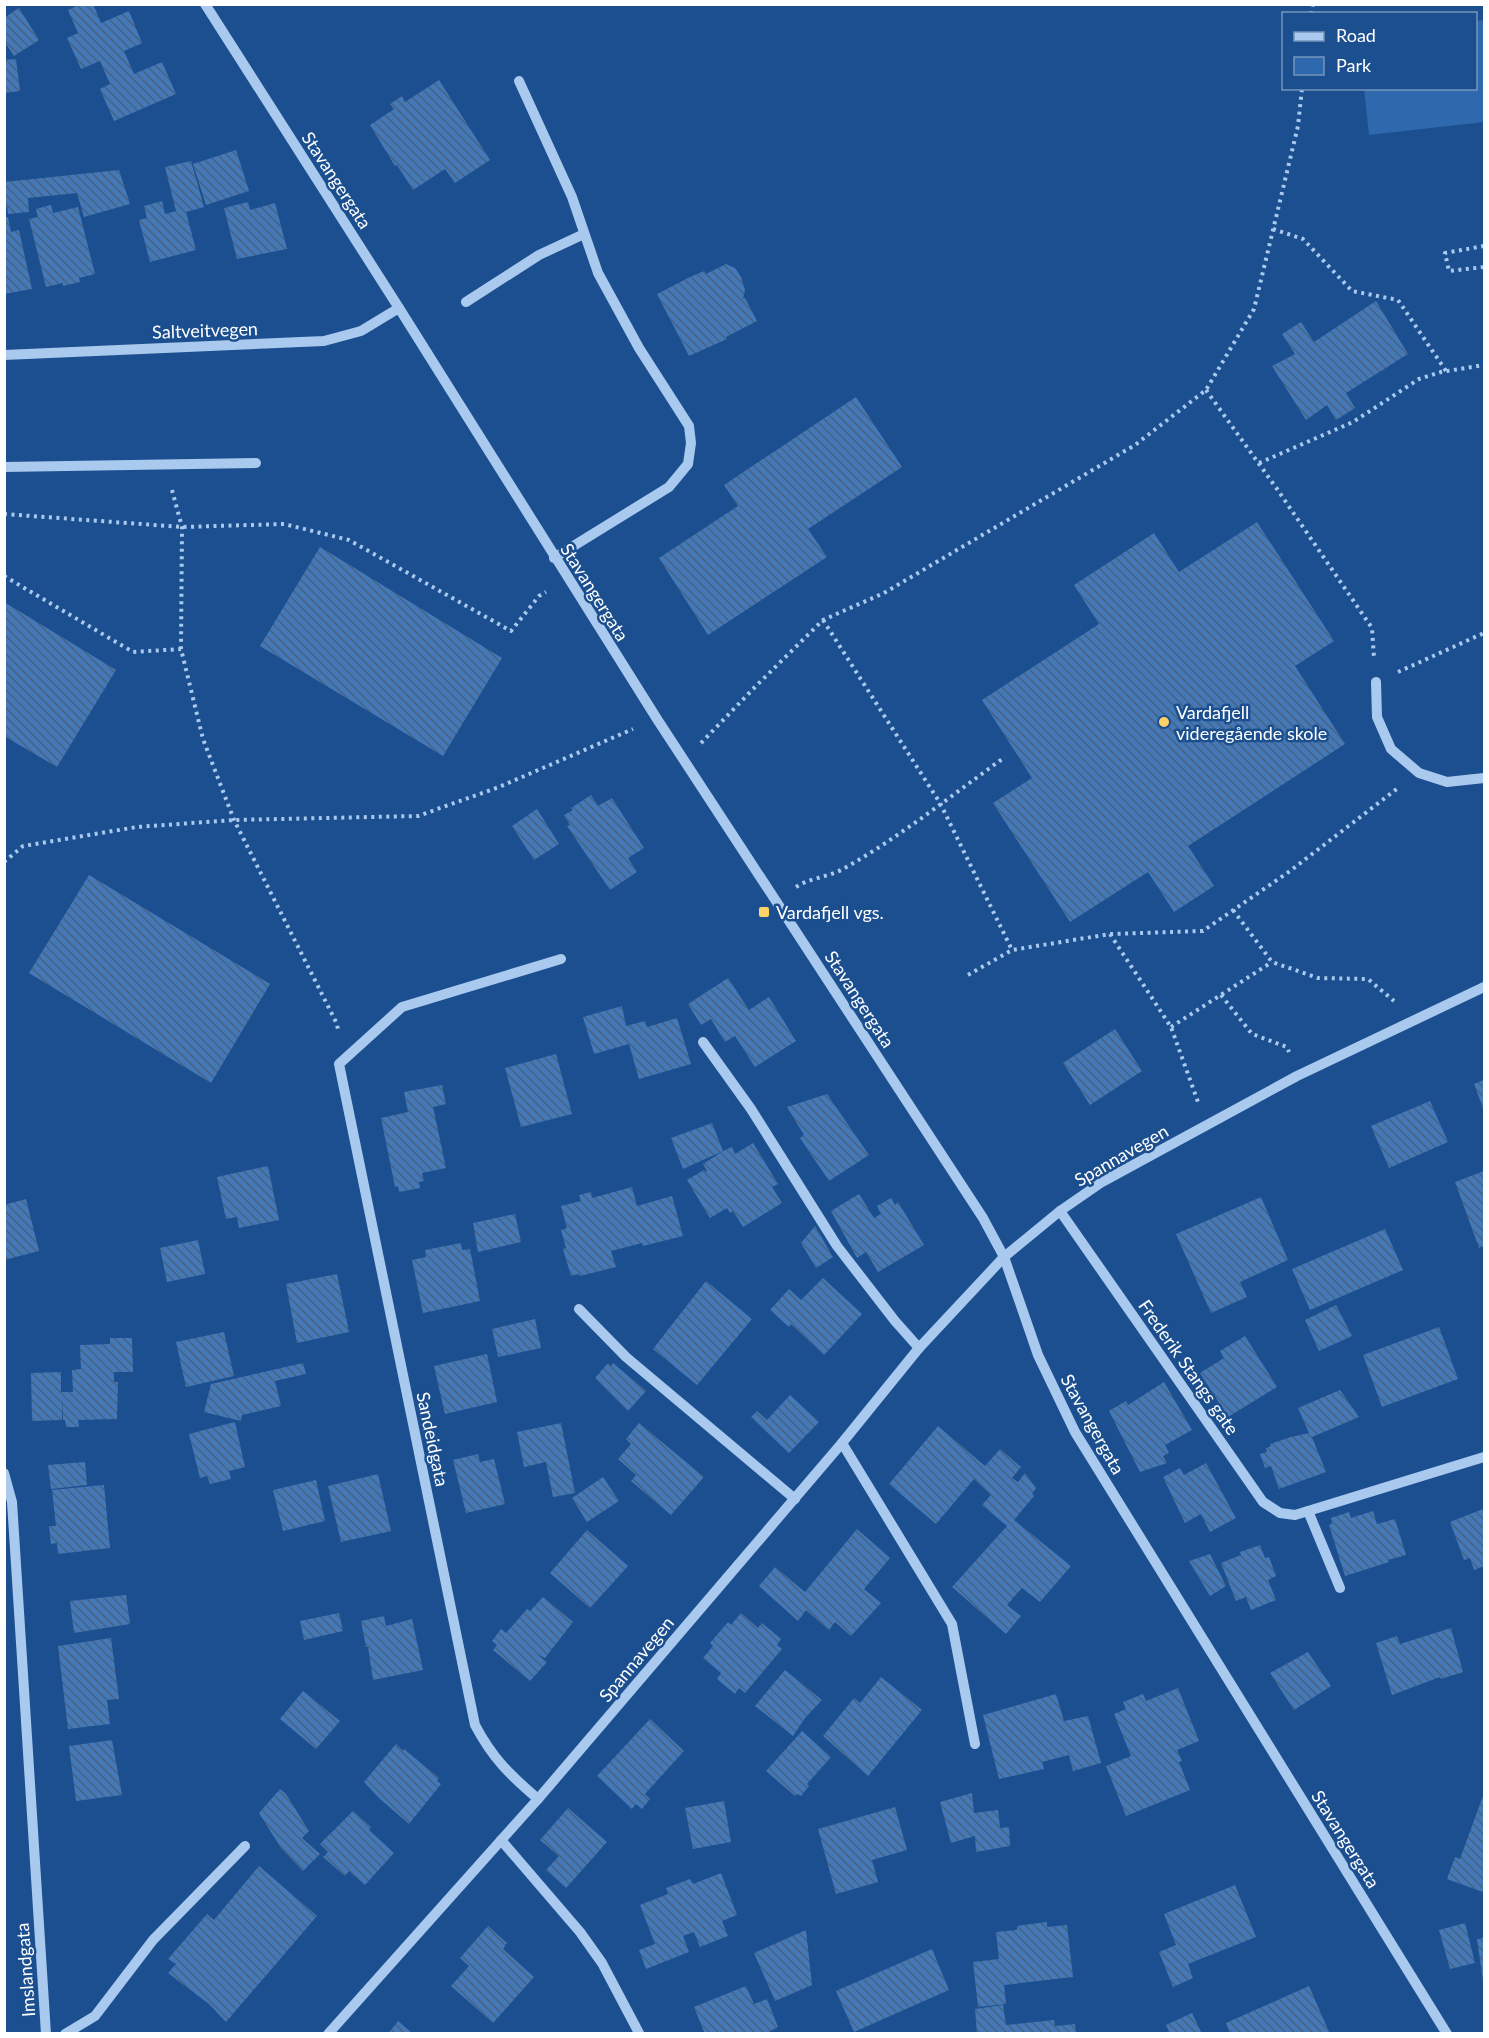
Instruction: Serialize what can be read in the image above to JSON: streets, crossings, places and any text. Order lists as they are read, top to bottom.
{
  "streets": {
    "street": [
      "Stavangergata",
      "Saltveitvegen",
      "Spannavegen",
      "Frederik Stangs gate",
      "Sandeidgata",
      "Imslandgata"
    ]
  },
  "crossings": [
    ["Stavangergata", "Saltveitvegen"],
    ["Stavangergata", "Spannavegen"],
    ["Spannavegen", "Frederik Stangs gate"],
    ["Spannavegen", "Sandeidgata"]
  ],
  "places": {
    "other": ["Vardafjell videregående skole"],
    "transit": ["Vardafjell vgs."]
  },
  "legend": ["Road", "Park"]
}
